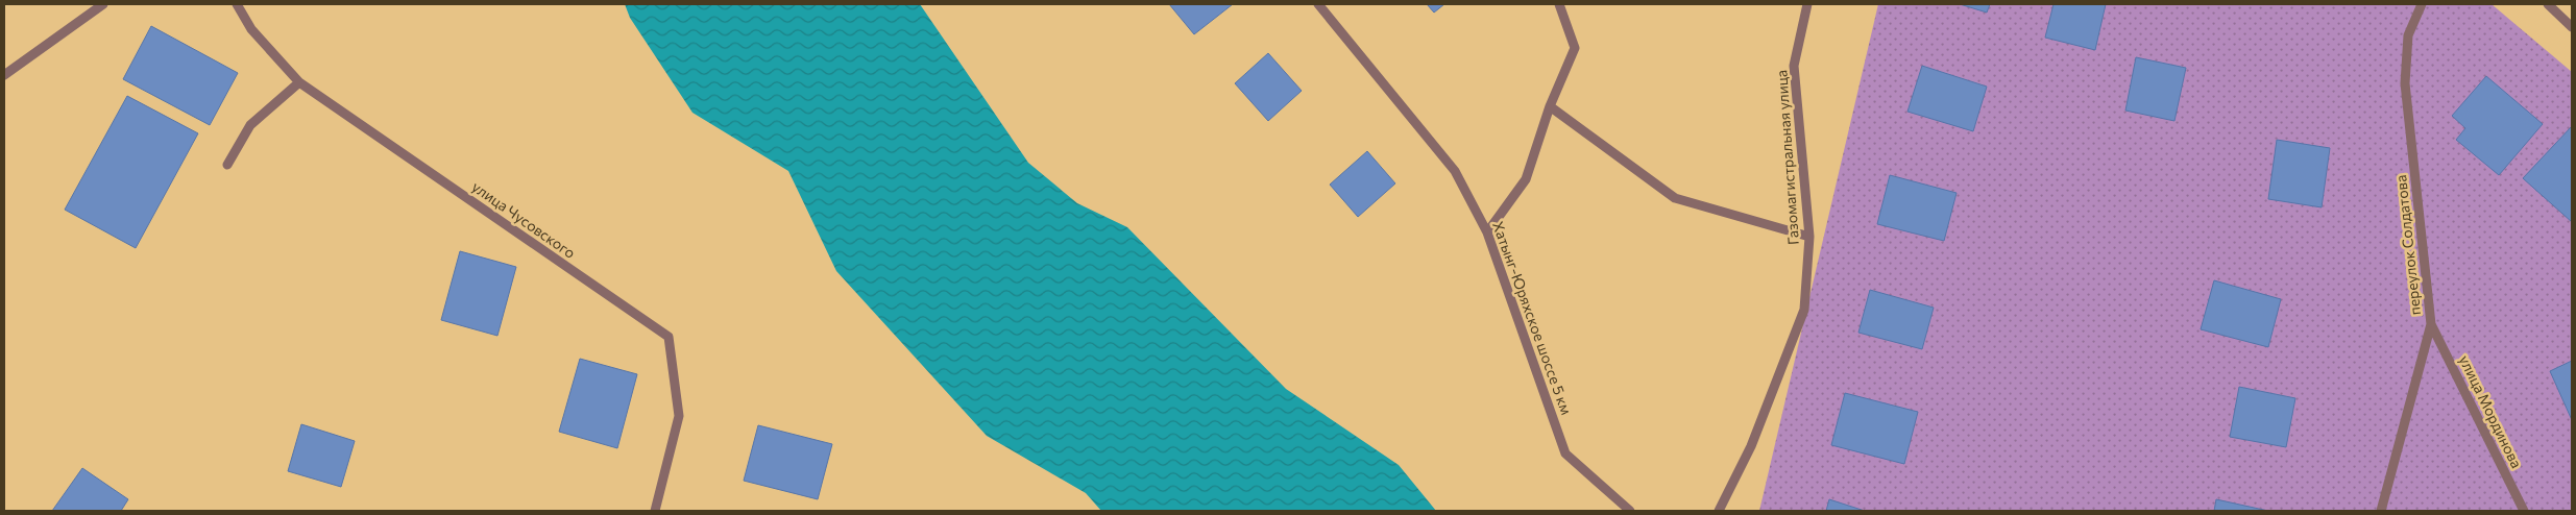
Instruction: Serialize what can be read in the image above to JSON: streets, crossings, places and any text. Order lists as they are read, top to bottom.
{
  "streets": {
    "street": [
      "Газомагистральная улица",
      "улица Чусовского",
      "переулок Солдатова",
      "Хатынг-Юряхское шоссе 5 км",
      "улица Мординова"
    ]
  },
  "crossings": [
    ["переулок Солдатова", "улица Мординова"]
  ]
}
